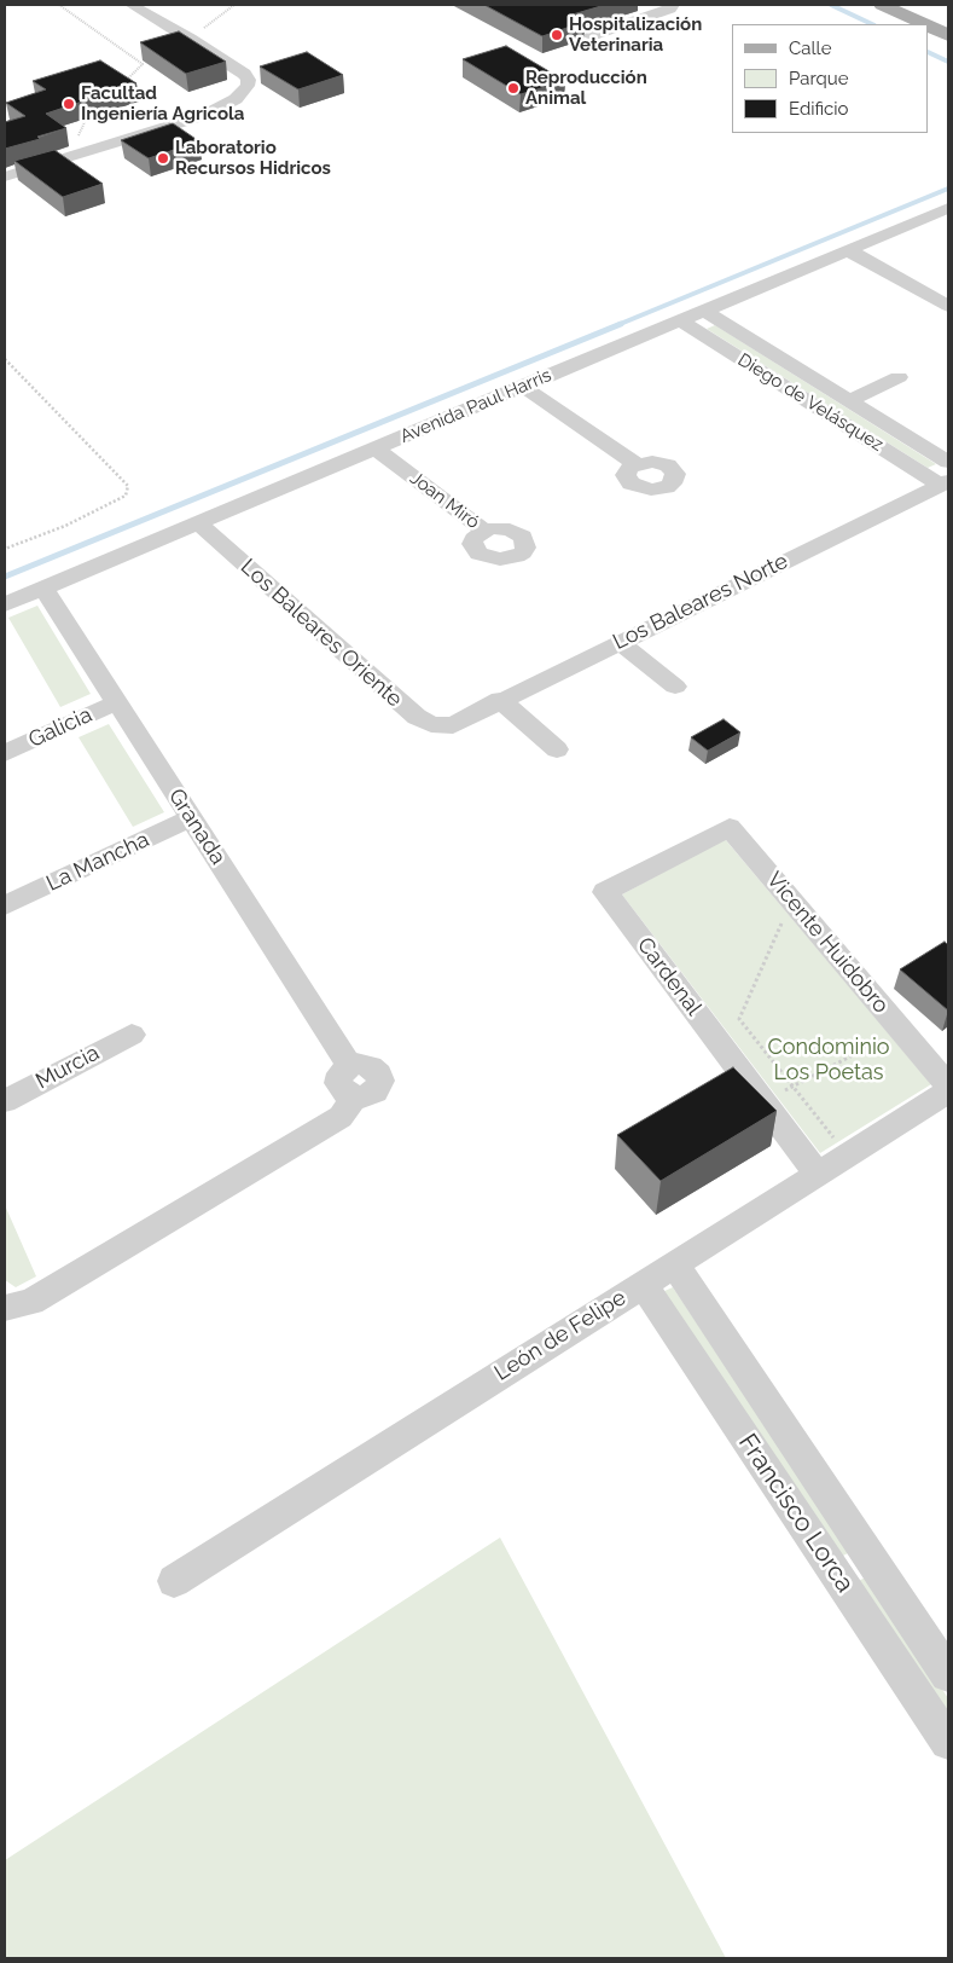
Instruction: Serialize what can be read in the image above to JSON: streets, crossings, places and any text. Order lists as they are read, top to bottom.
{
  "streets": {
    "street": [
      "Diego de Velásquez",
      "Avenida Paul Harris",
      "Joan Miró",
      "Los Baleares Norte",
      "Los Baleares Oriente",
      "Galicia",
      "Granada",
      "La Mancha",
      "Vicente Huidobro",
      "Cardenal",
      "Murcia",
      "León de Felipe",
      "Francisco Lorca"
    ]
  },
  "crossings": [
    ["Diego de Velásquez", "Avenida Paul Harris"],
    ["Diego de Velásquez", "Los Baleares Norte"],
    ["Avenida Paul Harris", "Joan Miró"],
    ["Avenida Paul Harris", "Los Baleares Oriente"],
    ["Avenida Paul Harris", "Granada"],
    ["Los Baleares Norte", "Los Baleares Oriente"],
    ["Galicia", "Granada"],
    ["Granada", "La Mancha"],
    ["Vicente Huidobro", "Cardenal"],
    ["Cardenal", "León de Felipe"],
    ["León de Felipe", "Francisco Lorca"]
  ],
  "parks": ["Condominio Los Poetas"],
  "places": [
    "Hospitalización Veterinaria",
    "Reproducción Animal",
    "Facultad Ingeniería Agricola",
    "Laboratorio Recursos Hidricos"
  ],
  "legend": ["Calle", "Parque", "Edificio"]
}
